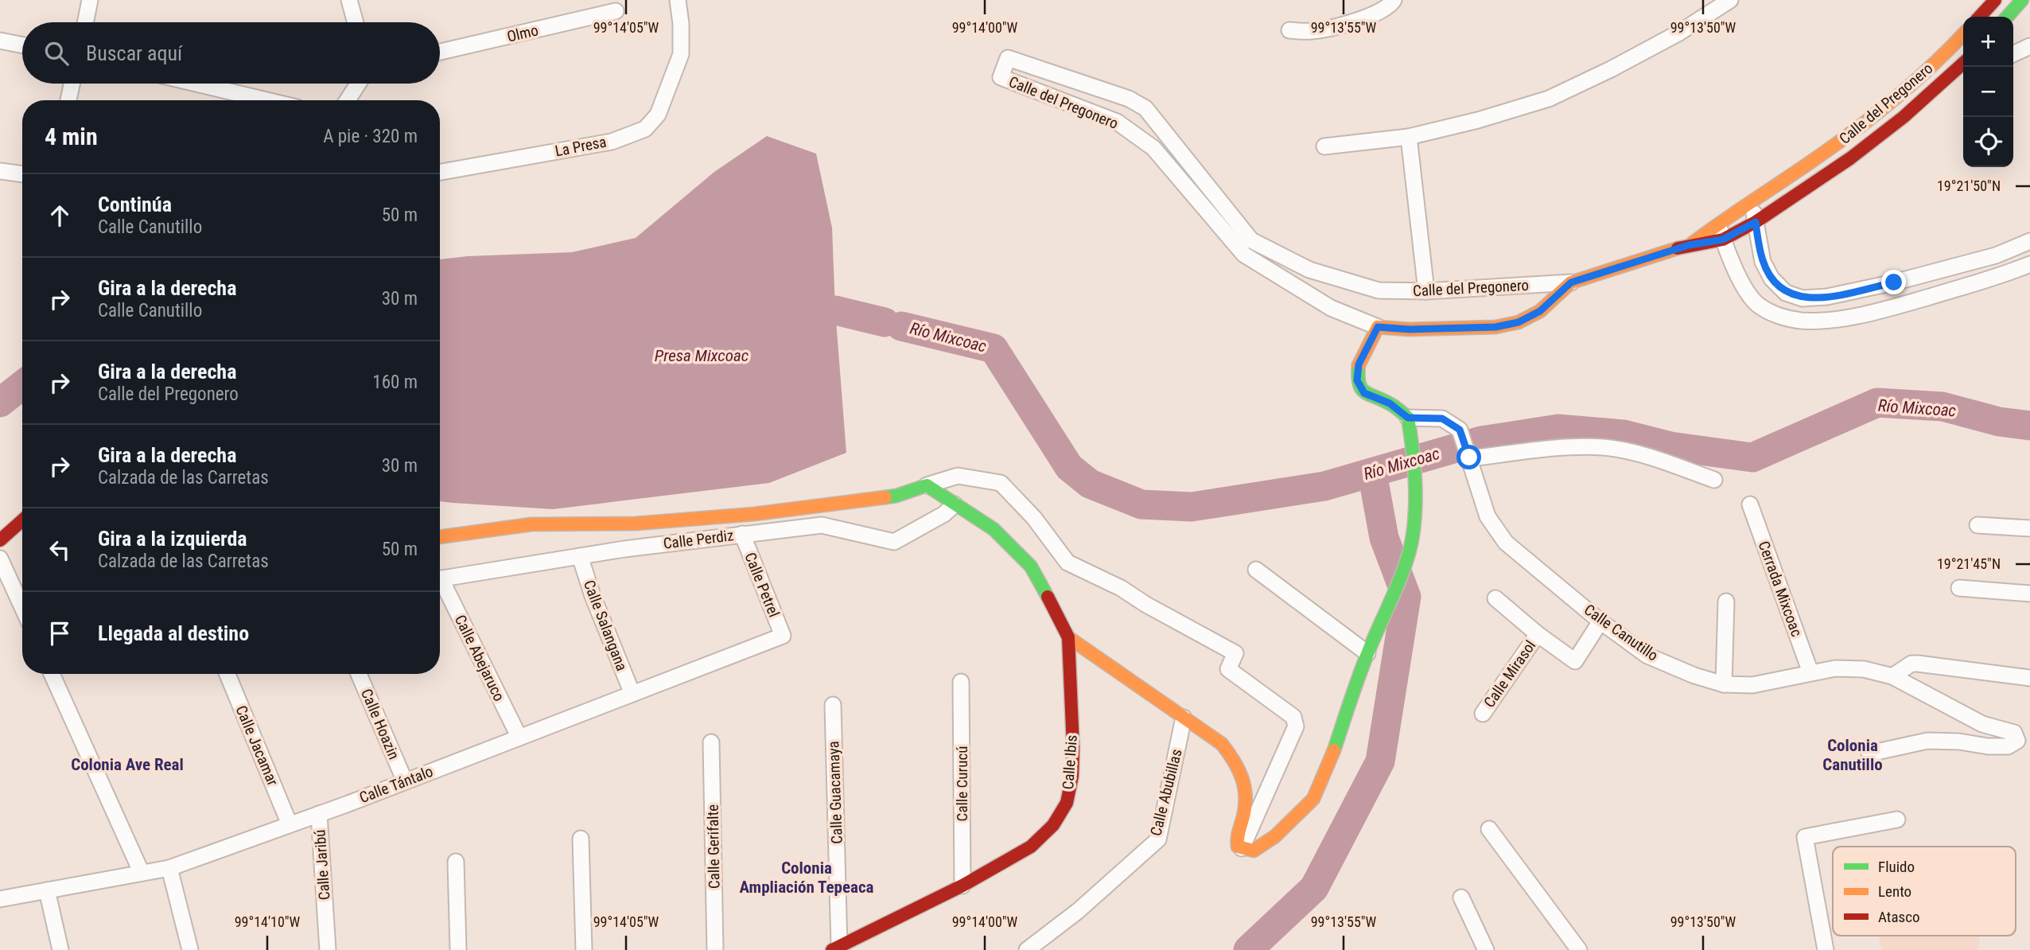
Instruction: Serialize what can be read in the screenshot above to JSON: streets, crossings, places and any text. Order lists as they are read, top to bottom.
{
  "streets": {
    "street": [
      "Olmo",
      "Calle del Pregonero",
      "La Presa",
      "Calle Perdiz",
      "Calle Petrel",
      "Cerrada Mixcoac",
      "Calle Salangana",
      "Calle Canutillo",
      "Calle Abejaruco",
      "Calle Mirasol",
      "Calle Hoazin",
      "Calle Jacamar",
      "Calle Ibis",
      "Calle Curucú",
      "Calle Tántalo",
      "Calle Guacamaya",
      "Calle Abubillas",
      "Calle Gerifalte",
      "Calle Jaribú"
    ]
  },
  "crossings": [
    ["Calle Perdiz", "Calle Petrel"],
    ["Calle Perdiz", "Calle Salangana"],
    ["Calle Perdiz", "Calle Ibis"],
    ["Calle Petrel", "Calle Tántalo"],
    ["Cerrada Mixcoac", "Calle Canutillo"],
    ["Calle Salangana", "Calle Tántalo"],
    ["Calle Canutillo", "Calle Mirasol"],
    ["Calle Abejaruco", "Calle Tántalo"],
    ["Calle Hoazin", "Calle Tántalo"],
    ["Calle Jacamar", "Calle Tántalo"],
    ["Calle Ibis", "Calle Curucú"],
    ["Calle Ibis", "Calle Guacamaya"],
    ["Calle Tántalo", "Calle Jaribú"]
  ],
  "districts": ["Colonia Canutillo", "Colonia Ave Real", "Colonia Ampliación Tepeaca"],
  "water": ["Río Mixcoac", "Presa Mixcoac"],
  "legend": ["Fluido", "Lento", "Atasco"],
  "page": {
    "map_buttons": ["+", "−"],
    "search": "Buscar aquí",
    "heading": ["4 min", "A pie · 320 m"],
    "list": [
      ["Continúa", "Calle Canutillo", "50 m"],
      ["Gira a la derecha", "Calle Canutillo", "30 m"],
      ["Gira a la derecha", "Calle del Pregonero", "160 m"],
      ["Gira a la derecha", "Calzada de las Carretas", "30 m"],
      ["Gira a la izquierda", "Calzada de las Carretas", "50 m"],
      "Llegada al destino"
    ]
  },
  "coordinates": [
    "99°14'05\"W",
    "99°14'00\"W",
    "99°13'55\"W",
    "99°13'50\"W",
    "19°21'50\"N",
    "19°21'45\"N",
    "99°14'10\"W"
  ]
}
